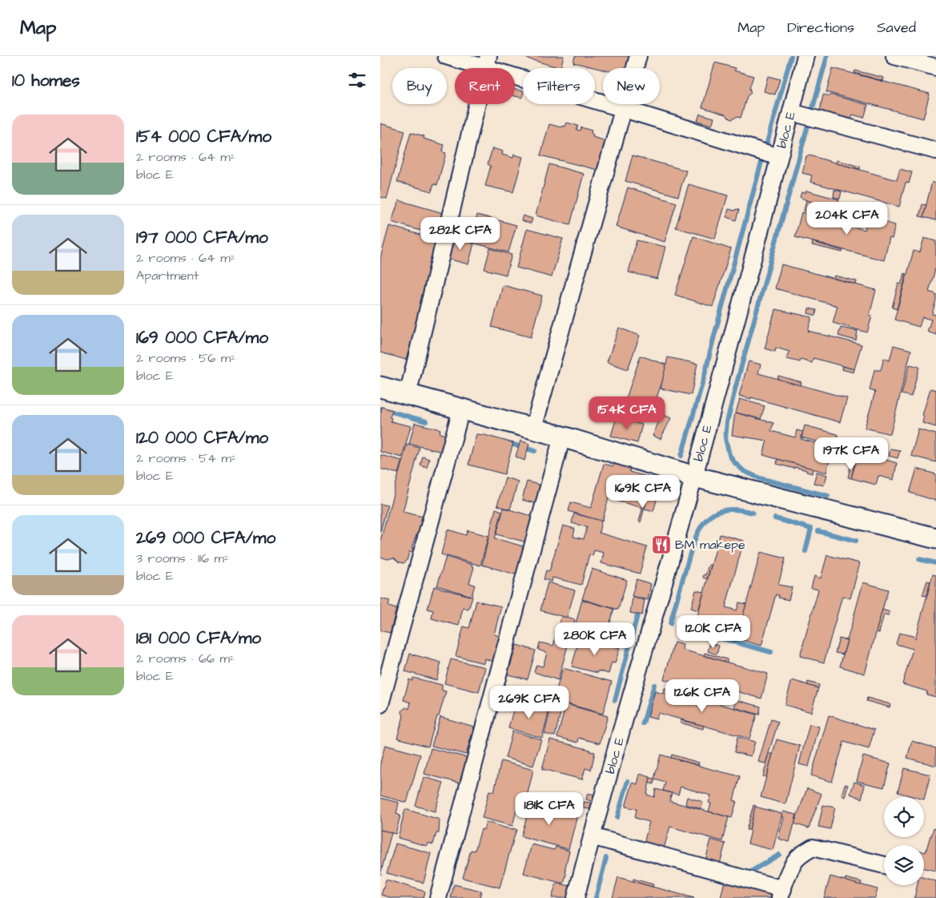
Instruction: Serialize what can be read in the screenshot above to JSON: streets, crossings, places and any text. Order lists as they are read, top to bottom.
{
  "streets": {
    "street": ["bloc E"]
  },
  "places": {
    "restaurant": ["BM makepe"]
  },
  "page": {
    "header": "Map",
    "nav": ["Map", "Directions", "Saved"],
    "heading": "10 homes",
    "chip": [
      "Buy",
      "Rent",
      "Filters",
      "New"
    ],
    "list": [
      {
        "name": "154 000 CFA/mo",
        "note": "2 rooms · 64 m² · bloc E"
      },
      {
        "name": "197 000 CFA/mo",
        "note": "2 rooms · 64 m² · Apartment"
      },
      {
        "name": "169 000 CFA/mo",
        "note": "2 rooms · 56 m² · bloc E"
      },
      {
        "name": "120 000 CFA/mo",
        "note": "2 rooms · 54 m² · bloc E"
      },
      {
        "name": "269 000 CFA/mo",
        "note": "3 rooms · 116 m² · bloc E"
      },
      {
        "name": "181 000 CFA/mo",
        "note": "2 rooms · 66 m² · bloc E"
      }
    ],
    "price": [
      "204K CFA",
      "282K CFA",
      "154K CFA",
      "197K CFA",
      "169K CFA",
      "120K CFA",
      "280K CFA",
      "126K CFA",
      "269K CFA",
      "181K CFA"
    ]
  }
}
